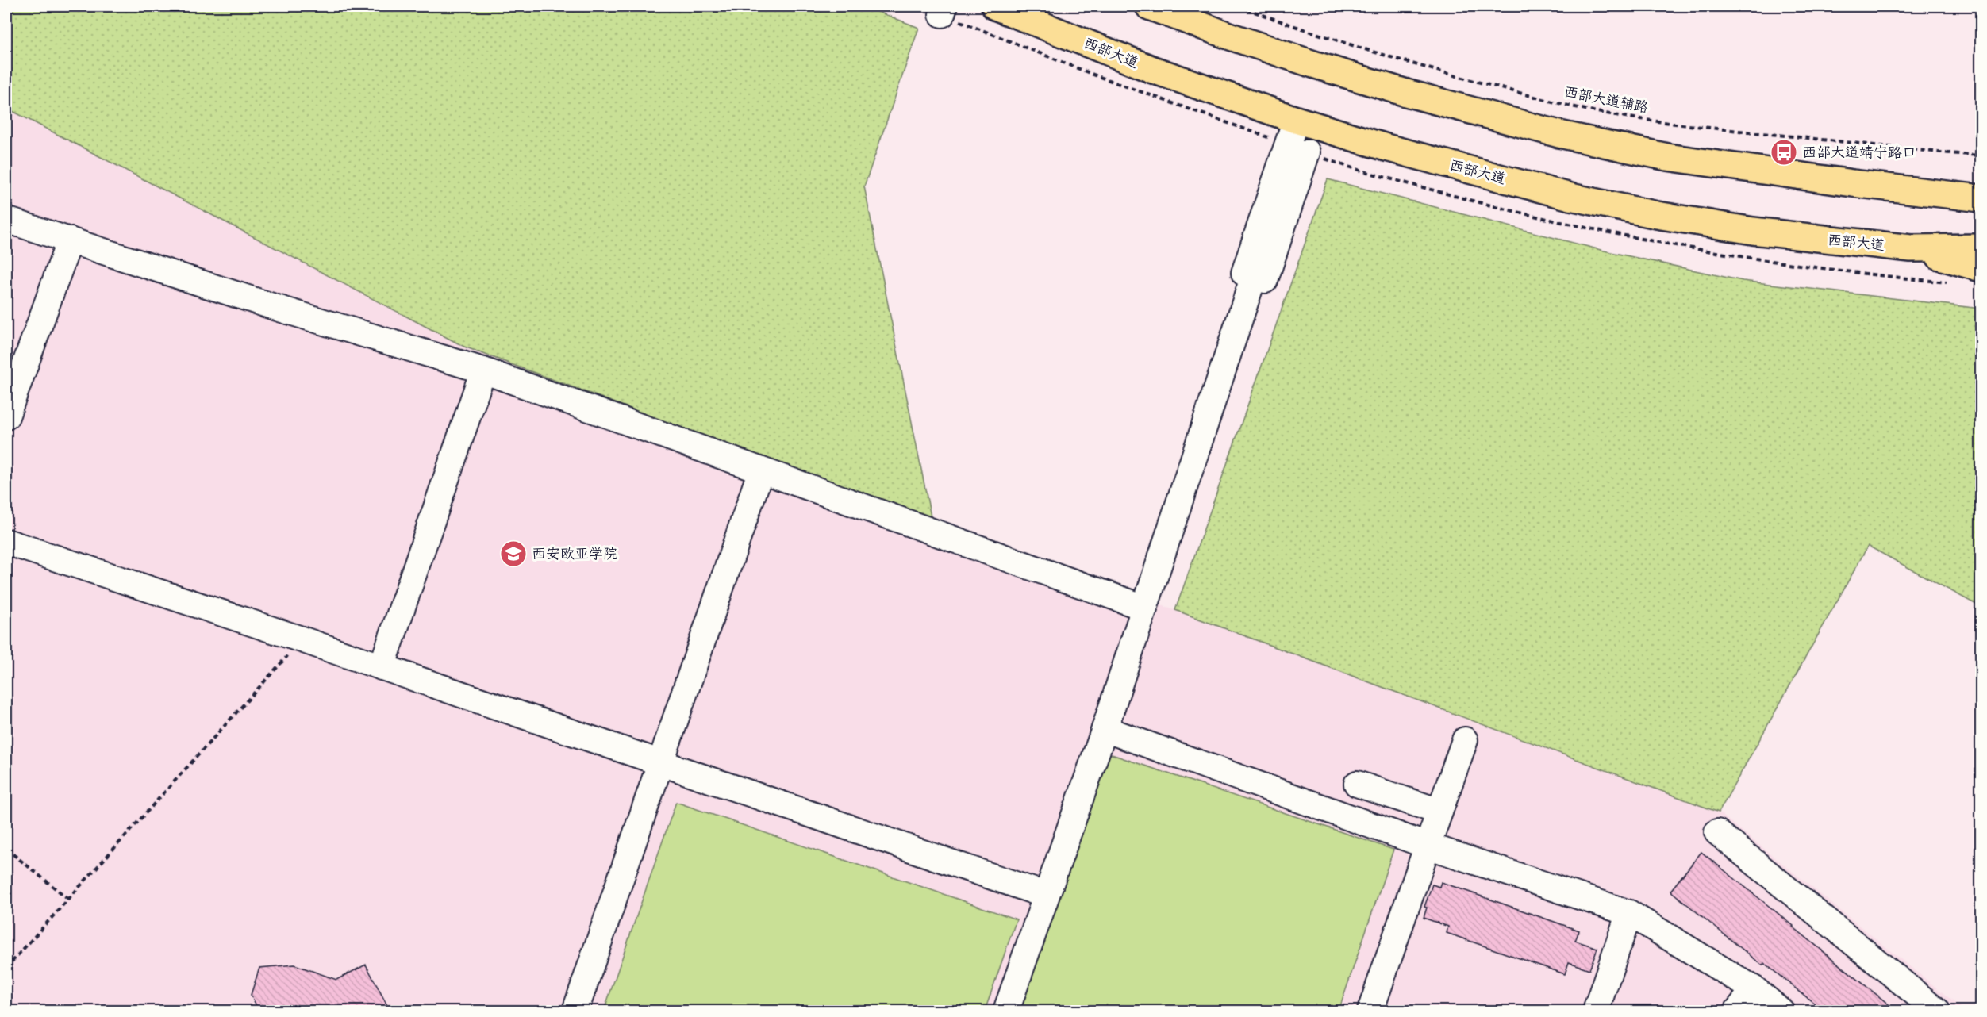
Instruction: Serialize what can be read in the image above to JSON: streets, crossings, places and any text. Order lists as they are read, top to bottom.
{
  "streets": {
    "main road": ["西部大道"],
    "path": ["西部大道辅路"]
  },
  "places": {
    "bus stop": ["西部大道靖宁路口"],
    "school or university": ["西安欧亚学院"]
  }
}
